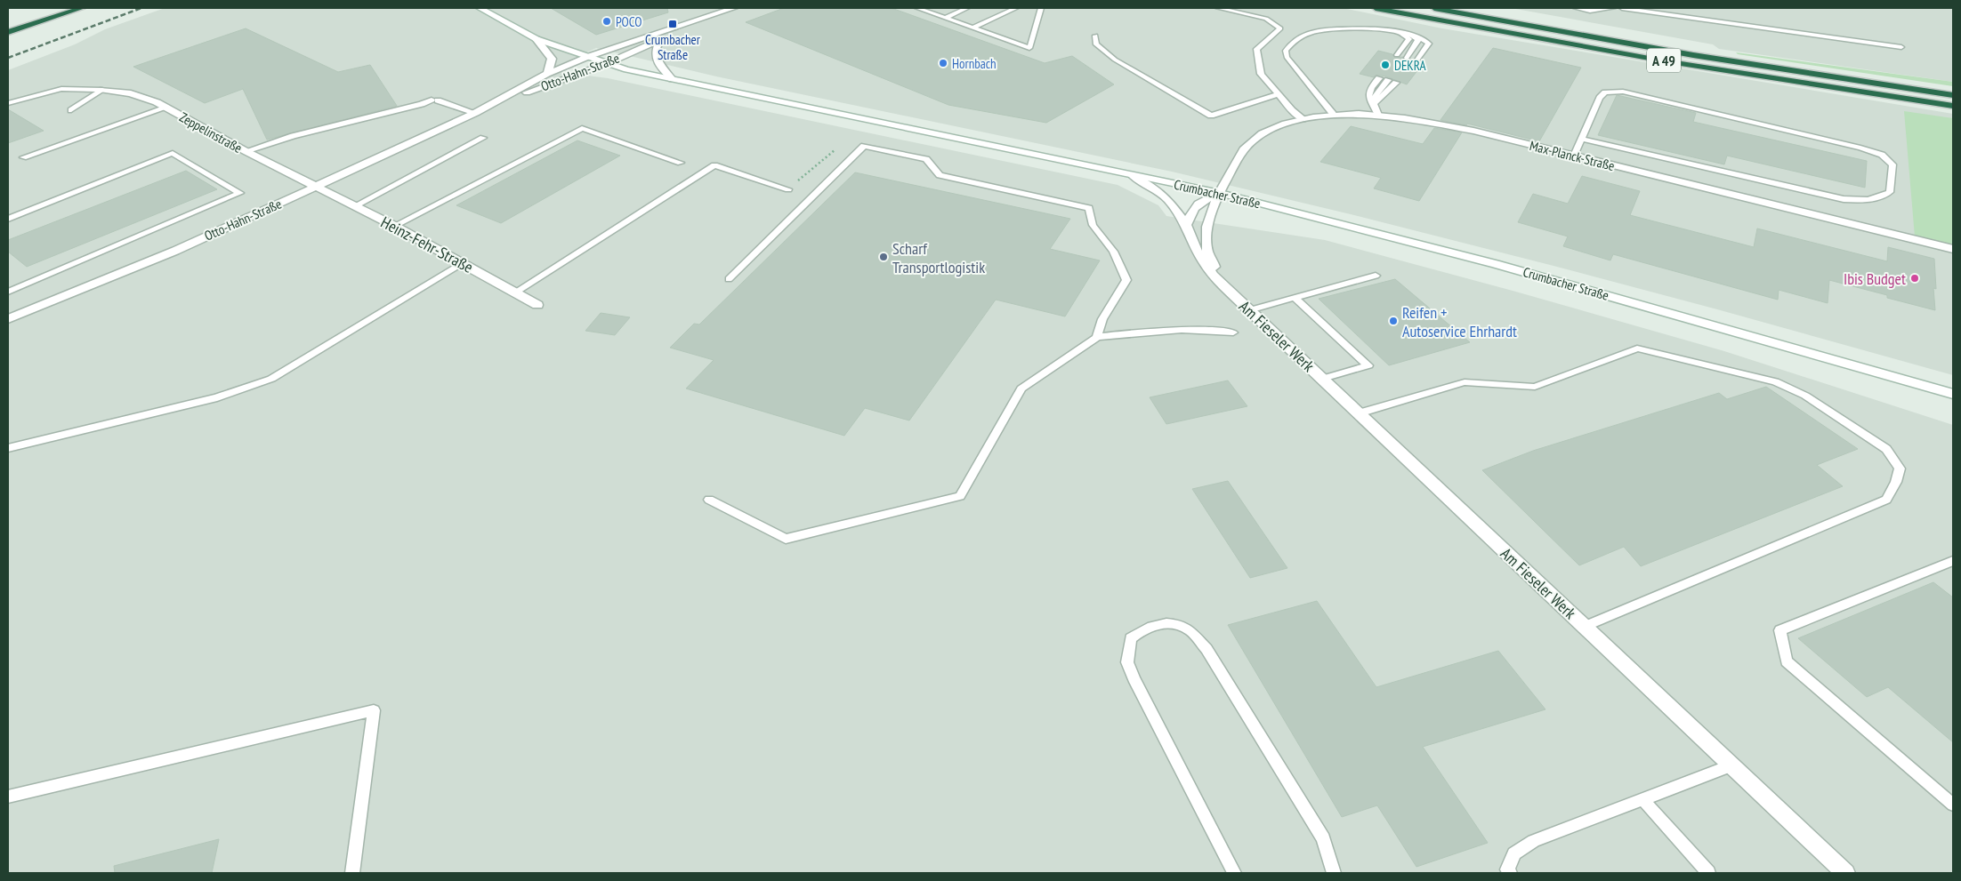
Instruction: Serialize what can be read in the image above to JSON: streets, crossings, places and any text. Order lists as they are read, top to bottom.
{
  "streets": {
    "highway": ["A 49"],
    "street": [
      "Otto-Hahn-Straße",
      "Zeppelinstraße",
      "Max-Planck-Straße",
      "Crumbacher Straße",
      "Heinz-Fehr-Straße",
      "Am Fieseler Werk"
    ]
  },
  "crossings": [
    ["Otto-Hahn-Straße", "Zeppelinstraße"],
    ["Otto-Hahn-Straße", "Crumbacher Straße"],
    ["Otto-Hahn-Straße", "Heinz-Fehr-Straße"],
    ["Zeppelinstraße", "Heinz-Fehr-Straße"],
    ["Max-Planck-Straße", "Crumbacher Straße"],
    ["Max-Planck-Straße", "Am Fieseler Werk"],
    ["Crumbacher Straße", "Am Fieseler Werk"]
  ],
  "places": {
    "other": [
      "POCO",
      "Hornbach",
      "DEKRA",
      "Scharf Transportlogistik",
      "Ibis Budget",
      "Reifen + Autoservice Ehrhardt"
    ],
    "transit": ["Crumbacher Straße"]
  }
}
